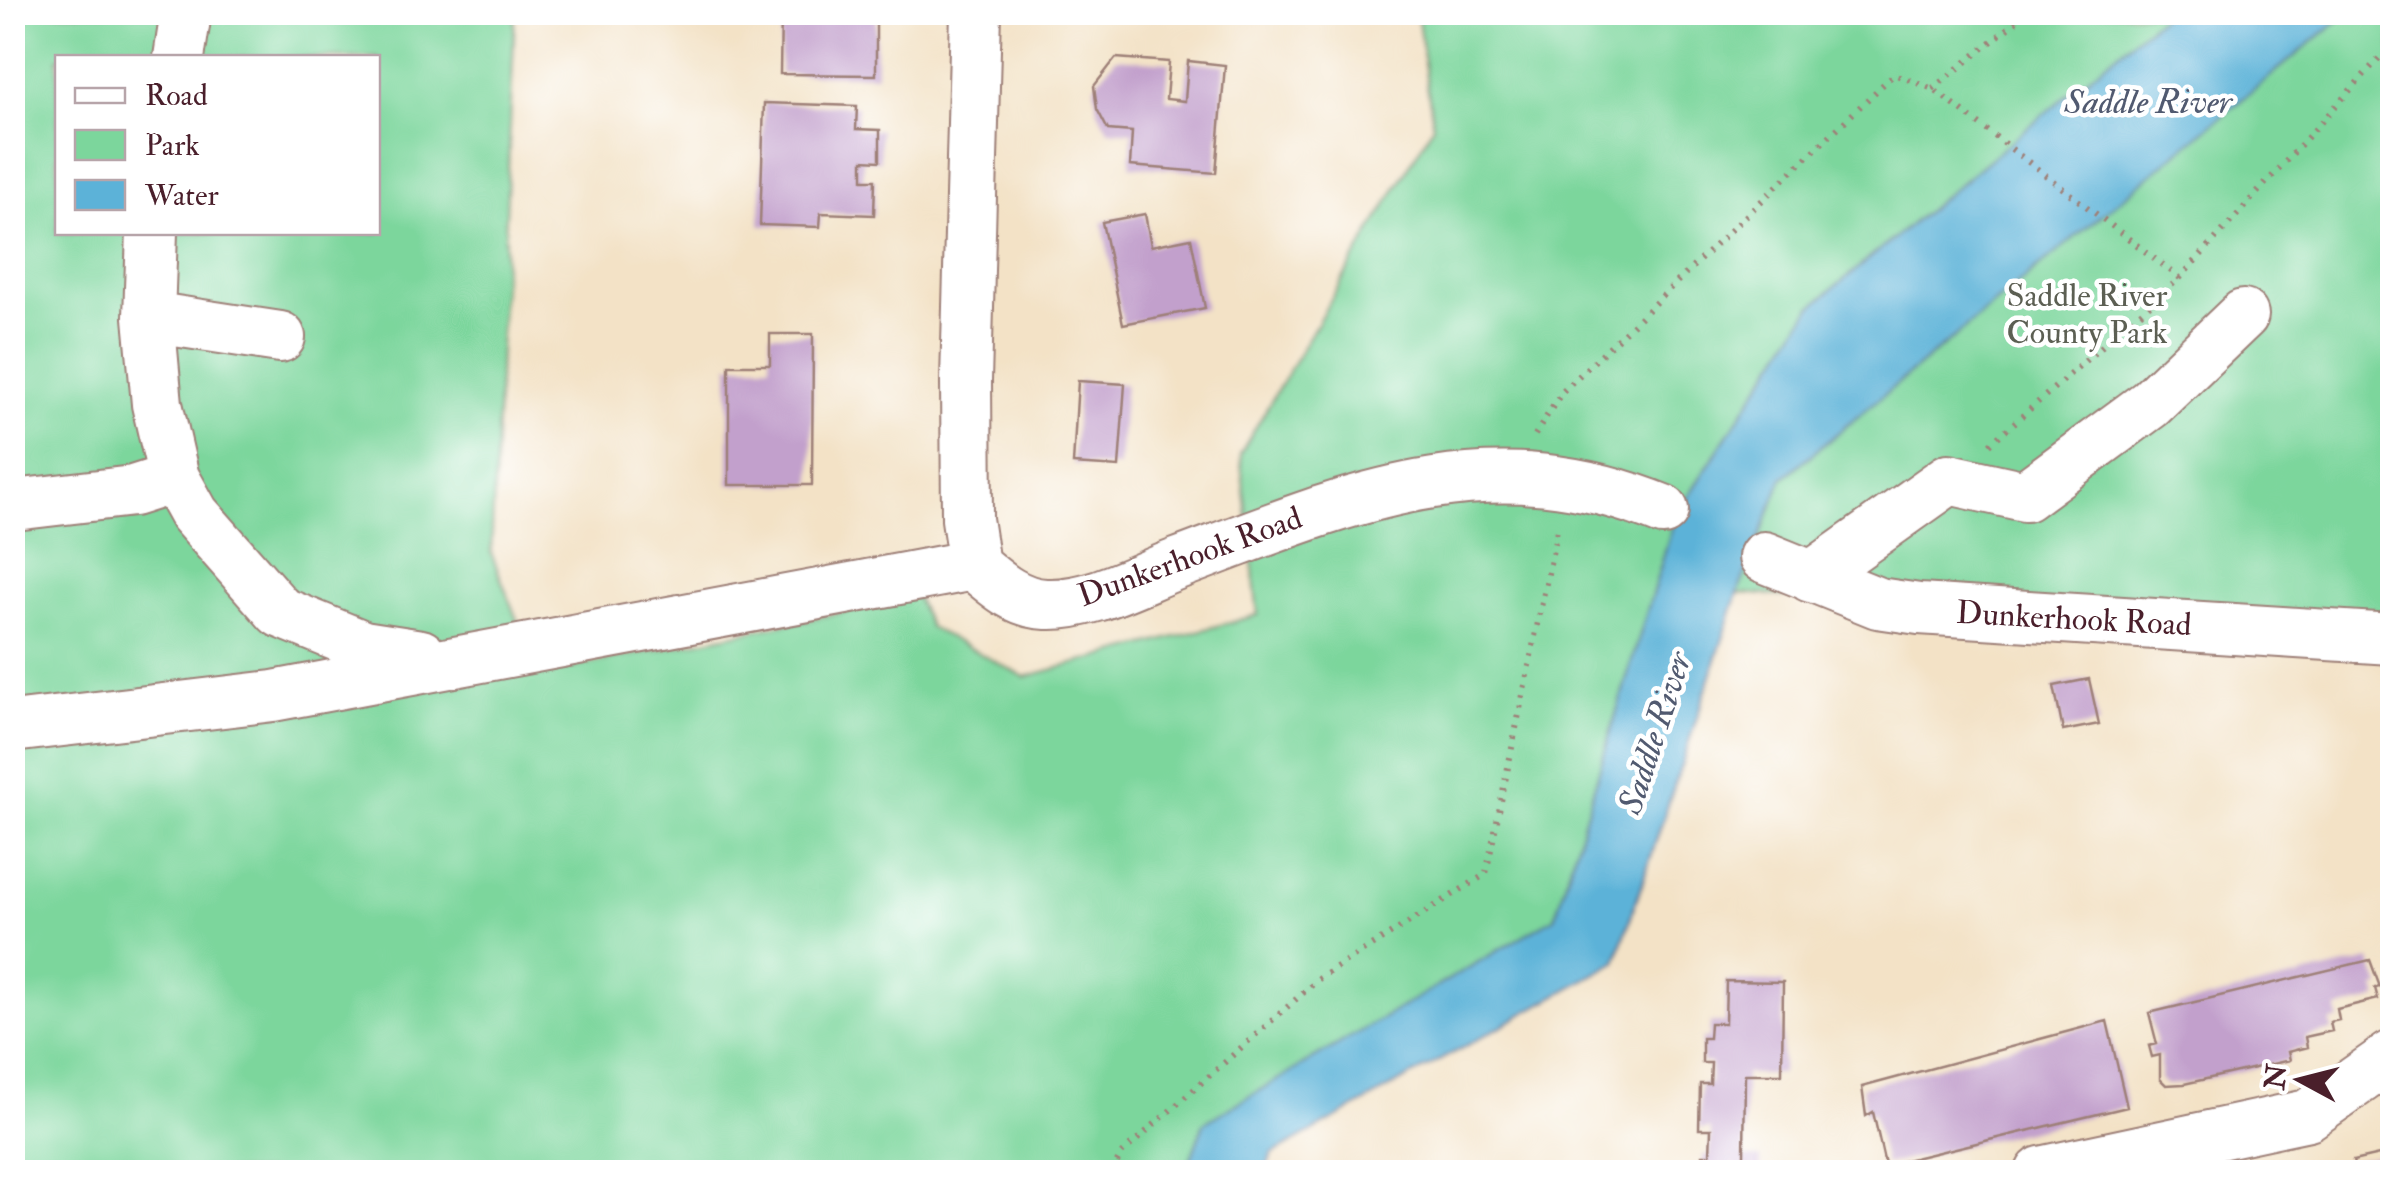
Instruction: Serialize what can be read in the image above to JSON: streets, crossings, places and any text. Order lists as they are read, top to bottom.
{
  "streets": {
    "street": ["Dunkerhook Road"]
  },
  "water": ["Saddle River"],
  "parks": ["Saddle River County Park"],
  "legend": ["Road", "Park", "Water"],
  "north": "left"
}
